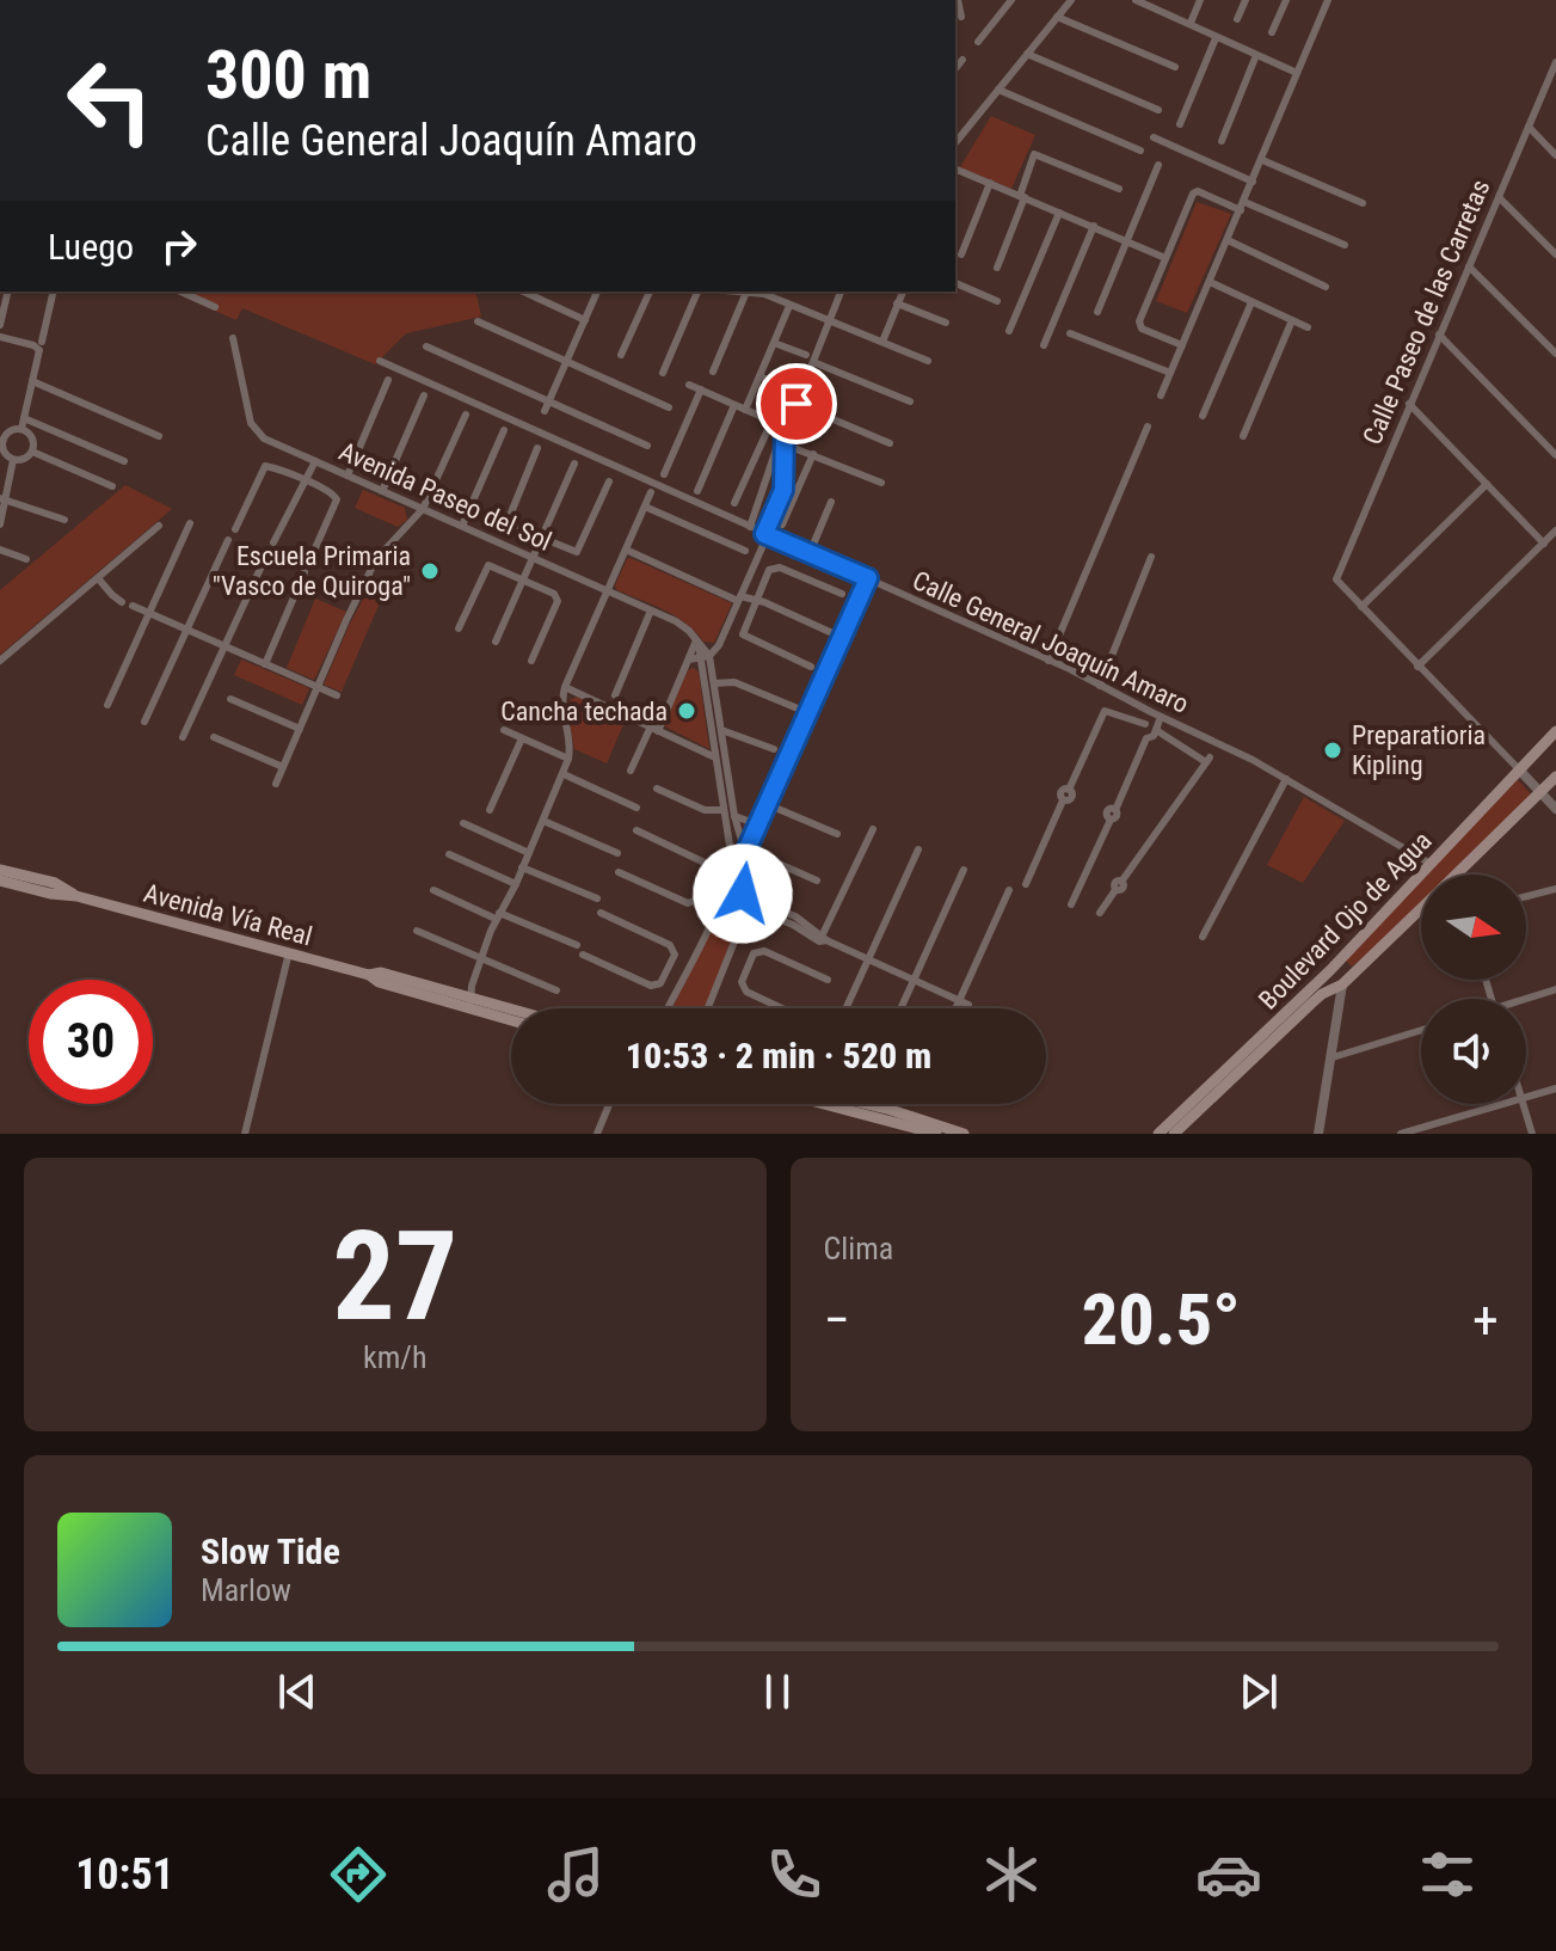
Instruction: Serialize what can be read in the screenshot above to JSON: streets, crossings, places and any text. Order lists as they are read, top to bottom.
{
  "streets": {
    "main road": ["Avenida Vía Real", "Boulevard Ojo de Agua"],
    "street": ["Calle Paseo de las Carretas", "Avenida Paseo del Sol", "Calle General Joaquín Amaro"]
  },
  "crossings": [
    ["Calle General Joaquín Amaro", "Boulevard Ojo de Agua"]
  ],
  "places": ["Escuela Primaria \"Vasco de Quiroga\"", "Cancha techada", "Preparatioria Kipling"],
  "north": "right",
  "page": {
    "turn": ["300 m", "Calle General Joaquín Amaro"],
    "then": "Luego",
    "limit": "30",
    "trip": "10:53 · 2 min · 520 m",
    "tile": [
      ["27", "km/h"],
      "Clima"
    ],
    "heat": ["−", "20.5°", "+"],
    "song": ["Slow Tide", "Marlow"],
    "tabs": "10:51"
  }
}
